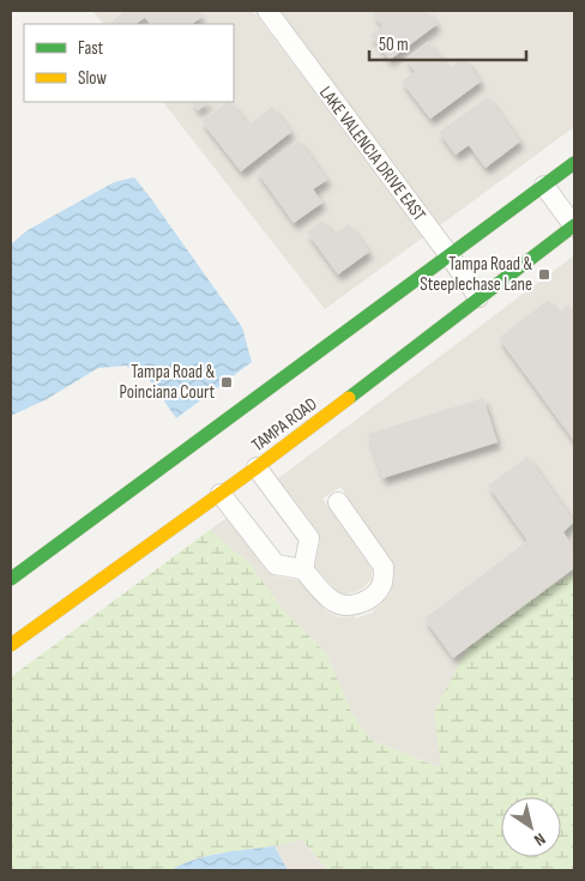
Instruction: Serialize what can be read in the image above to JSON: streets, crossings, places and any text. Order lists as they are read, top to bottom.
{
  "streets": {
    "main road": ["TAMPA ROAD"],
    "street": ["LAKE VALENCIA DRIVE EAST"]
  },
  "crossings": [
    ["LAKE VALENCIA DRIVE EAST", "TAMPA ROAD"]
  ],
  "places": {
    "transit": ["Tampa Road & Steeplechase Lane", "Tampa Road & Poinciana Court"]
  },
  "legend": ["Fast", "Slow"],
  "scale_bar": "50 m",
  "north": "bottom right"
}
